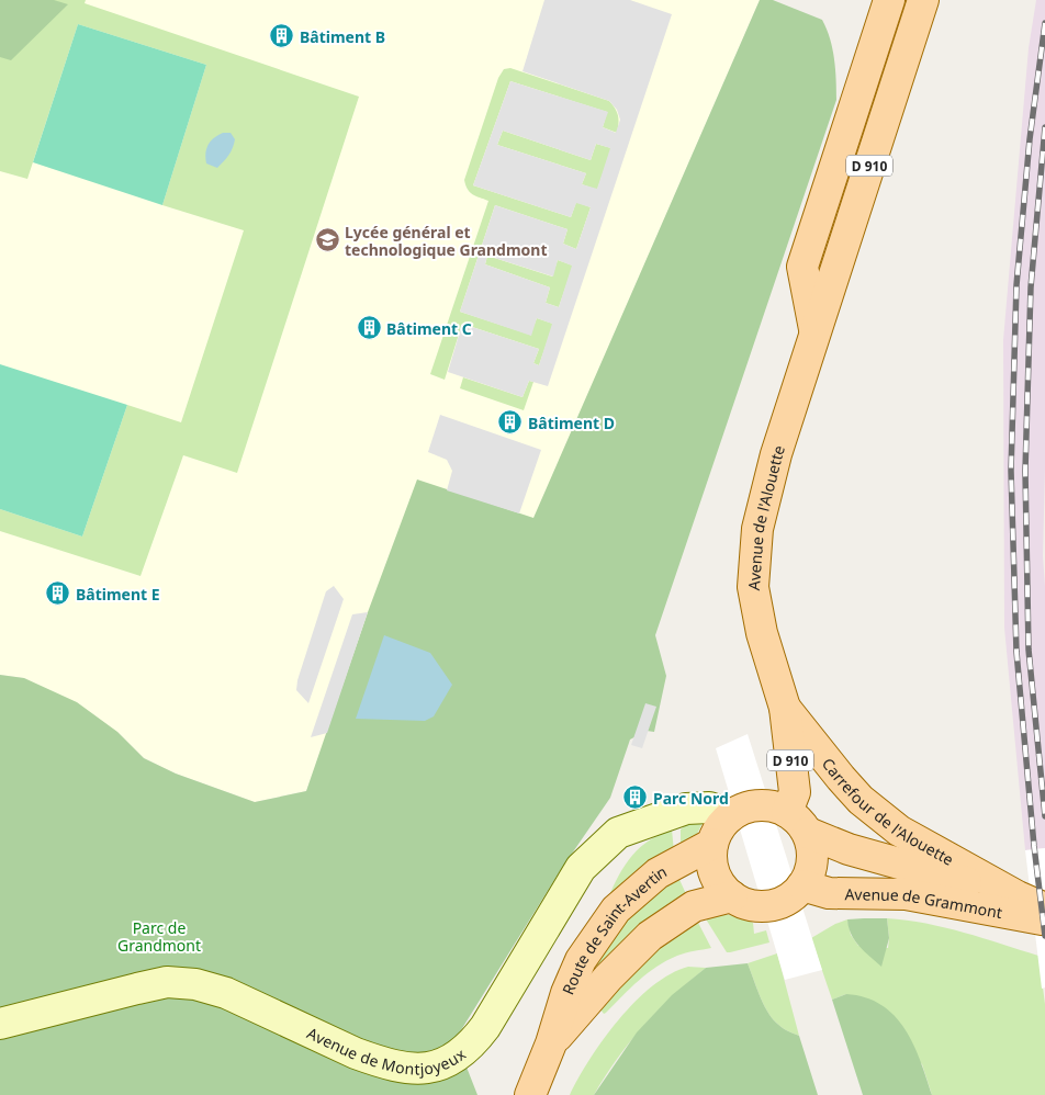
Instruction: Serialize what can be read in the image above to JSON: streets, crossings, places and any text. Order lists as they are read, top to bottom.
{
  "streets": {
    "main road": [
      "D 910",
      "Avenue de l'Alouette",
      "Carrefour de l'Alouette",
      "Avenue de Grammont",
      "Route de Saint-Avertin"
    ],
    "street": ["Avenue de Montjoyeux"]
  },
  "crossings": [
    ["D 910", "Avenue de l'Alouette"],
    ["D 910", "Carrefour de l'Alouette"],
    ["D 910", "Avenue de Grammont"],
    ["D 910", "Route de Saint-Avertin"],
    ["D 910", "Avenue de Montjoyeux"],
    ["Avenue de l'Alouette", "Carrefour de l'Alouette"],
    ["Carrefour de l'Alouette", "Avenue de Grammont"],
    ["Carrefour de l'Alouette", "Route de Saint-Avertin"],
    ["Carrefour de l'Alouette", "Avenue de Montjoyeux"],
    ["Avenue de Grammont", "Route de Saint-Avertin"],
    ["Avenue de Grammont", "Avenue de Montjoyeux"],
    ["Route de Saint-Avertin", "Avenue de Montjoyeux"]
  ],
  "parks": ["Parc de Grandmont"],
  "places": {
    "building": [
      "Bâtiment B",
      "Bâtiment C",
      "Bâtiment D",
      "Bâtiment E",
      "Parc Nord"
    ],
    "school or university": ["Lycée général et technologique Grandmont"]
  }
}
